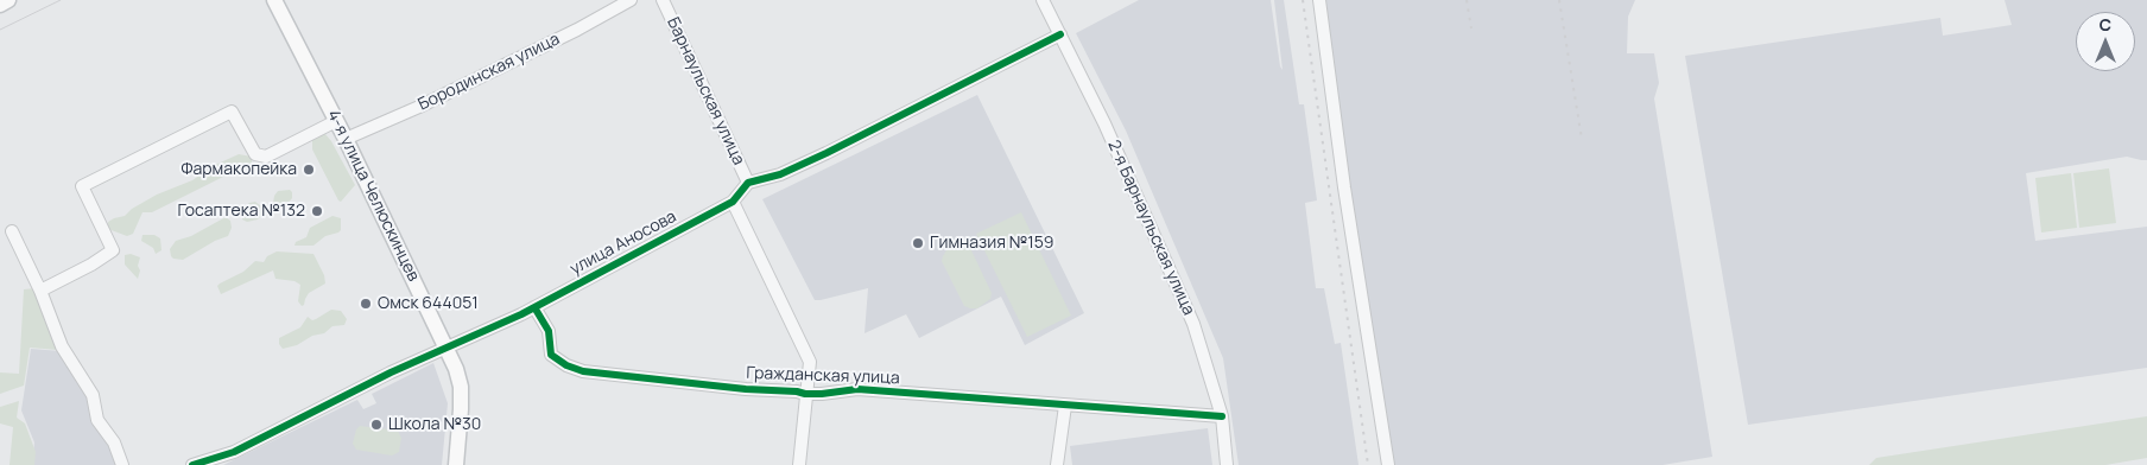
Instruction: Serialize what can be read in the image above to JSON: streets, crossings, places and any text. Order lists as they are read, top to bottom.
{
  "streets": {
    "main road": ["4-я улица Челюскинцев"],
    "street": [
      "Бородинская улица",
      "Барнаульская улица",
      "2-я Барнаульская улица",
      "улица Аносова",
      "Гражданская улица"
    ]
  },
  "crossings": [
    ["Бородинская улица", "4-я улица Челюскинцев"],
    ["Барнаульская улица", "улица Аносова"],
    ["4-я улица Челюскинцев", "улица Аносова"],
    ["2-я Барнаульская улица", "Гражданская улица"],
    ["улица Аносова", "Гражданская улица"]
  ],
  "places": [
    "Фармакопейка",
    "Госаптека №132",
    "Гимназия №159",
    "Омск 644051",
    "Школа №30"
  ],
  "north": "top"
}
